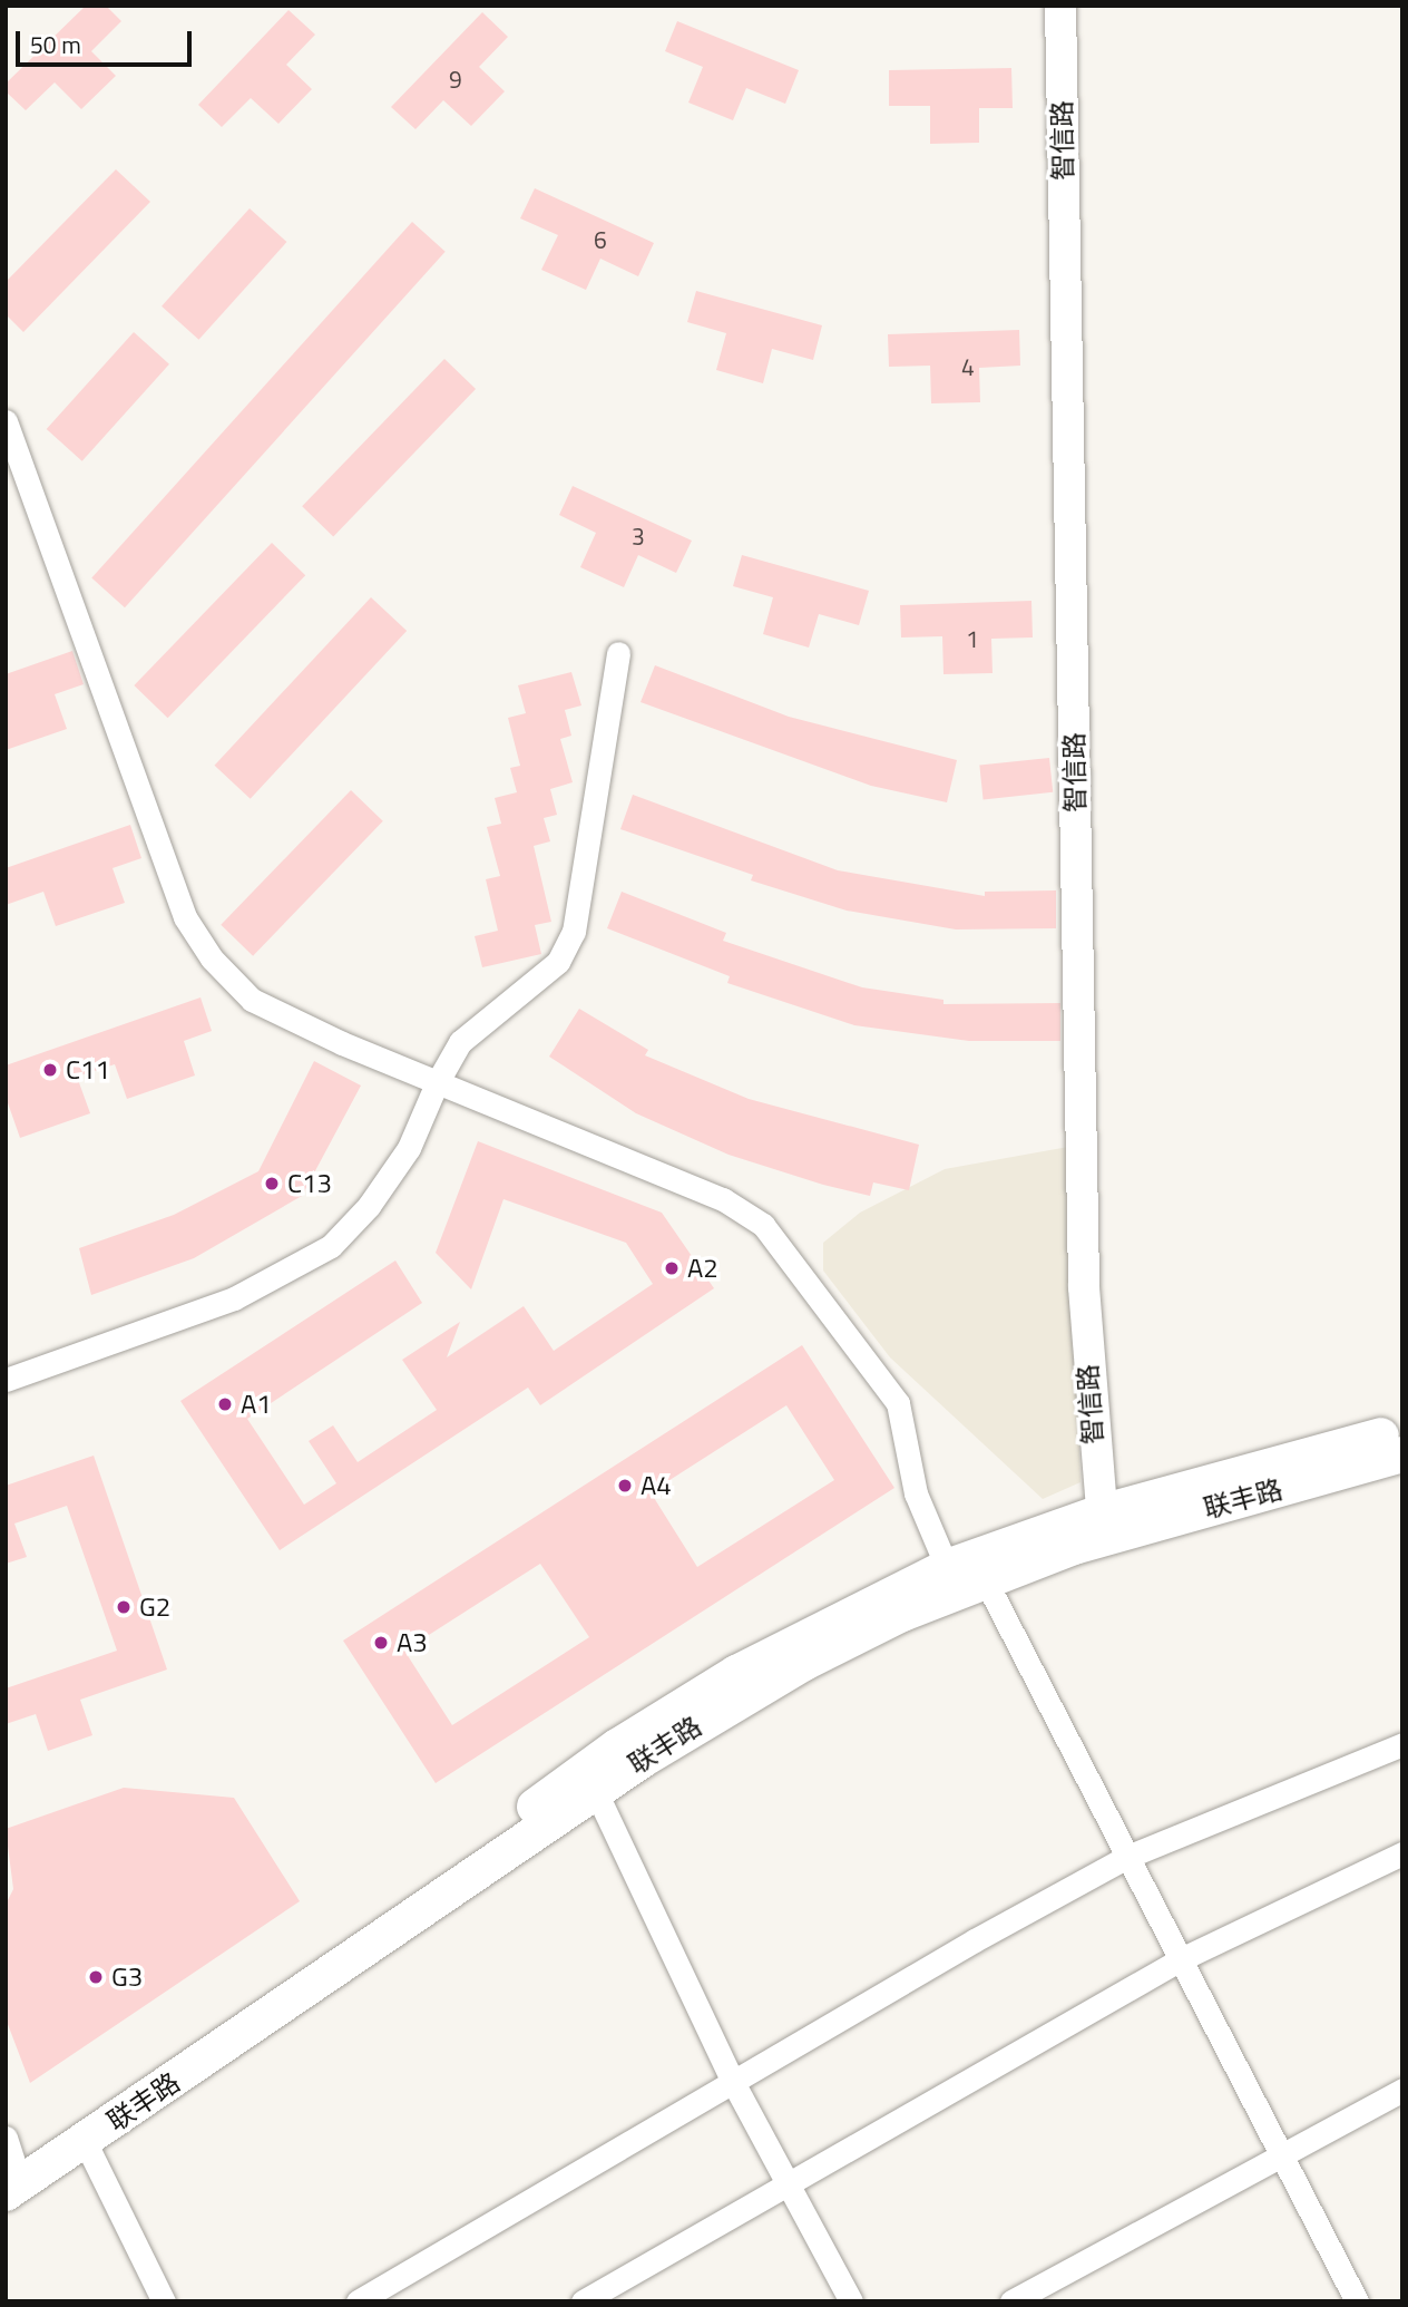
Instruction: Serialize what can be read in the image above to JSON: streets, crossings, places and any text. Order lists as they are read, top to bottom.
{
  "streets": {
    "main road": ["联丰路"],
    "street": ["智信路"]
  },
  "crossings": [
    ["智信路", "联丰路"]
  ],
  "places": [
    "C11",
    "C13",
    "A2",
    "A1",
    "A4",
    "G2",
    "A3",
    "G3"
  ],
  "house_numbers": [
    "9",
    "6",
    "4",
    "3",
    "1"
  ],
  "scale_bar": "50 m"
}
